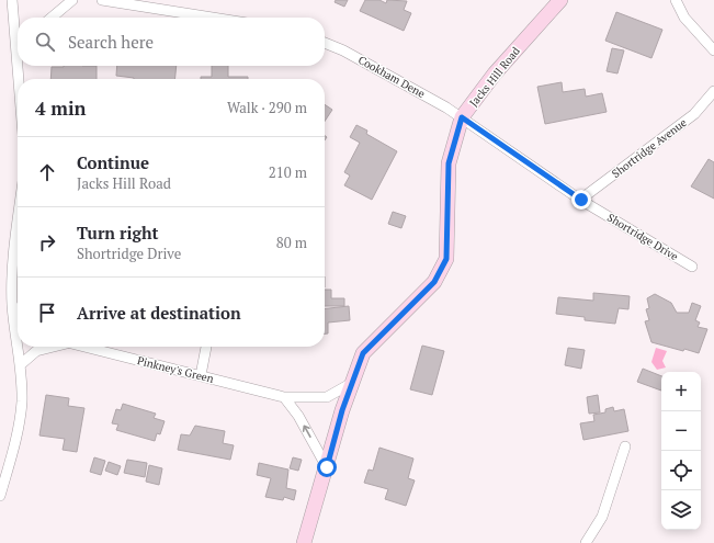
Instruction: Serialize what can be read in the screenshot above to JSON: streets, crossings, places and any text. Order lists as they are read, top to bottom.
{
  "streets": {
    "street": [
      "Cookham Dene",
      "Jacks Hill Road",
      "Shortridge Avenue",
      "Shortridge Drive",
      "Pinkney's Green"
    ]
  },
  "crossings": [
    ["Cookham Dene", "Jacks Hill Road"],
    ["Cookham Dene", "Shortridge Drive"],
    ["Jacks Hill Road", "Shortridge Drive"],
    ["Jacks Hill Road", "Pinkney's Green"],
    ["Shortridge Avenue", "Shortridge Drive"]
  ],
  "page": {
    "search": "Search here",
    "heading": ["4 min", "Walk · 290 m"],
    "list": [
      ["Continue", "Jacks Hill Road", "210 m"],
      ["Turn right", "Shortridge Drive", "80 m"],
      "Arrive at destination"
    ],
    "map_buttons": ["+", "−"]
  }
}
